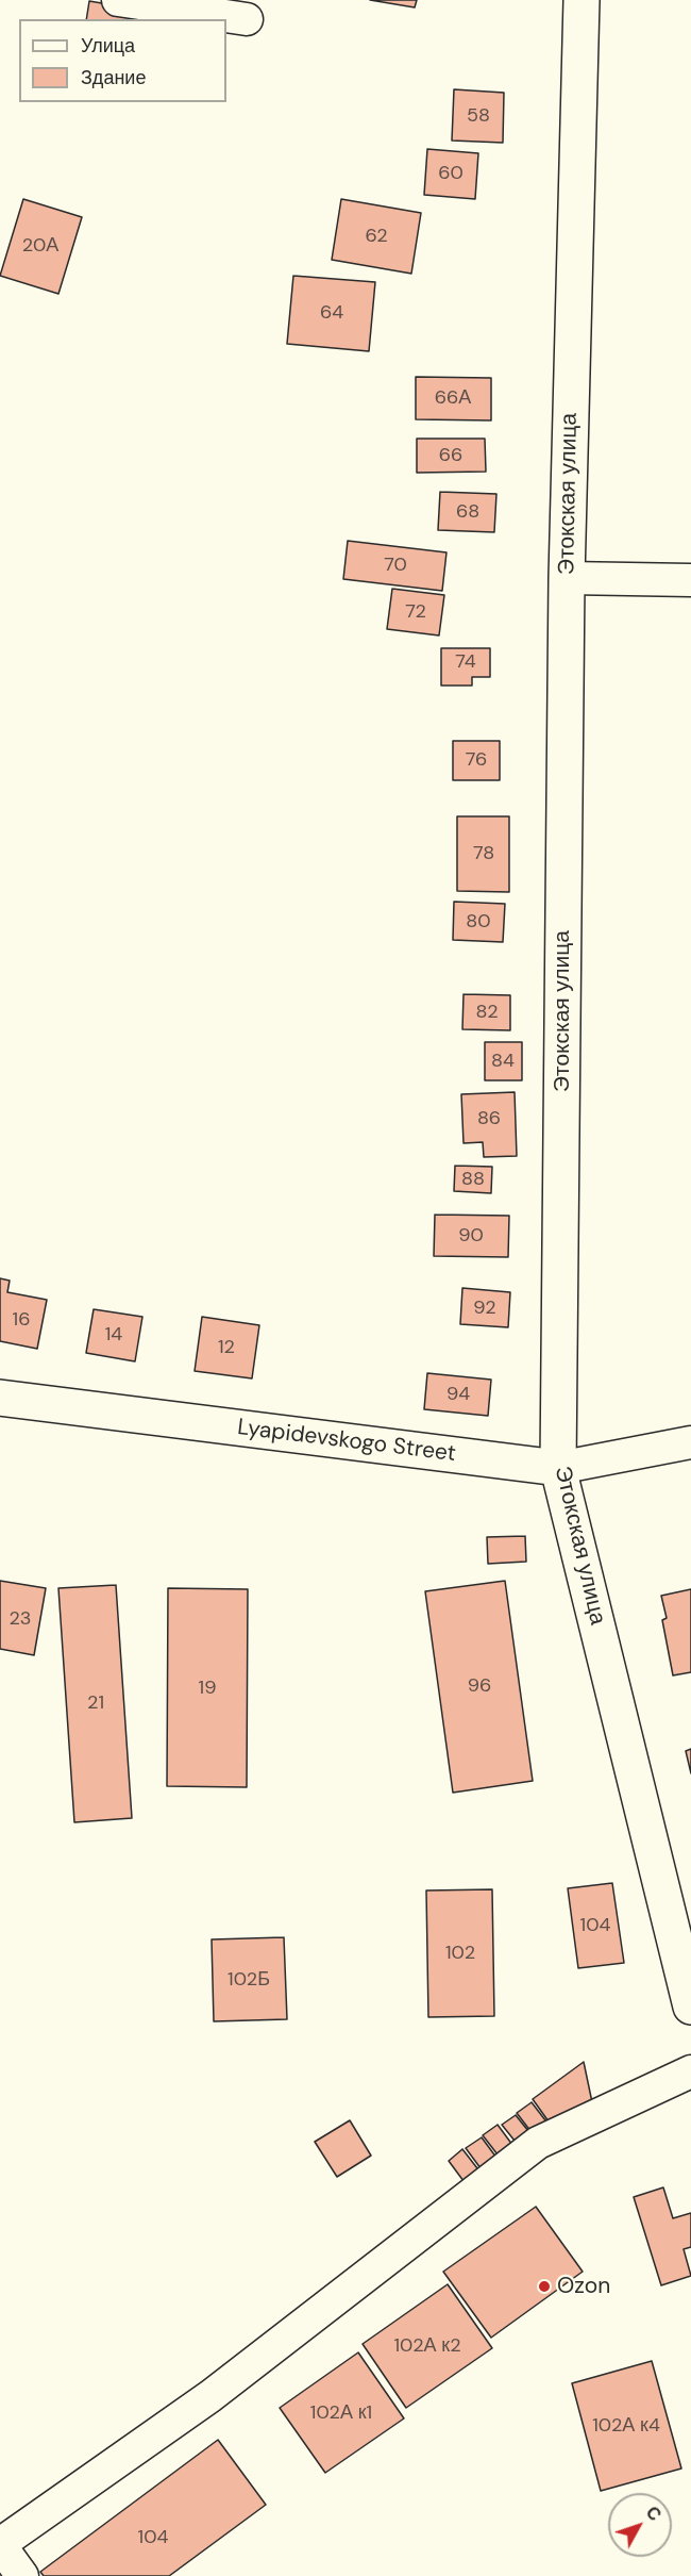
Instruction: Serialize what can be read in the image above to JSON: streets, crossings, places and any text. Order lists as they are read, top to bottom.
{
  "streets": {
    "street": ["Этокская улица", "Lyapidevskogo Street"]
  },
  "crossings": [
    ["Этокская улица", "Lyapidevskogo Street"]
  ],
  "places": ["Ozon"],
  "house_numbers": [
    "58",
    "60",
    "62",
    "20А",
    "64",
    "66А",
    "66",
    "68",
    "70",
    "72",
    "74",
    "76",
    "78",
    "80",
    "82",
    "84",
    "86",
    "88",
    "90",
    "92",
    "16",
    "14",
    "12",
    "94",
    "23",
    "96",
    "19",
    "21",
    "104",
    "102",
    "102Б",
    "102А к2",
    "102А к1",
    "102А к4",
    "104"
  ],
  "legend": ["Улица", "Здание"],
  "north": "top right"
}
